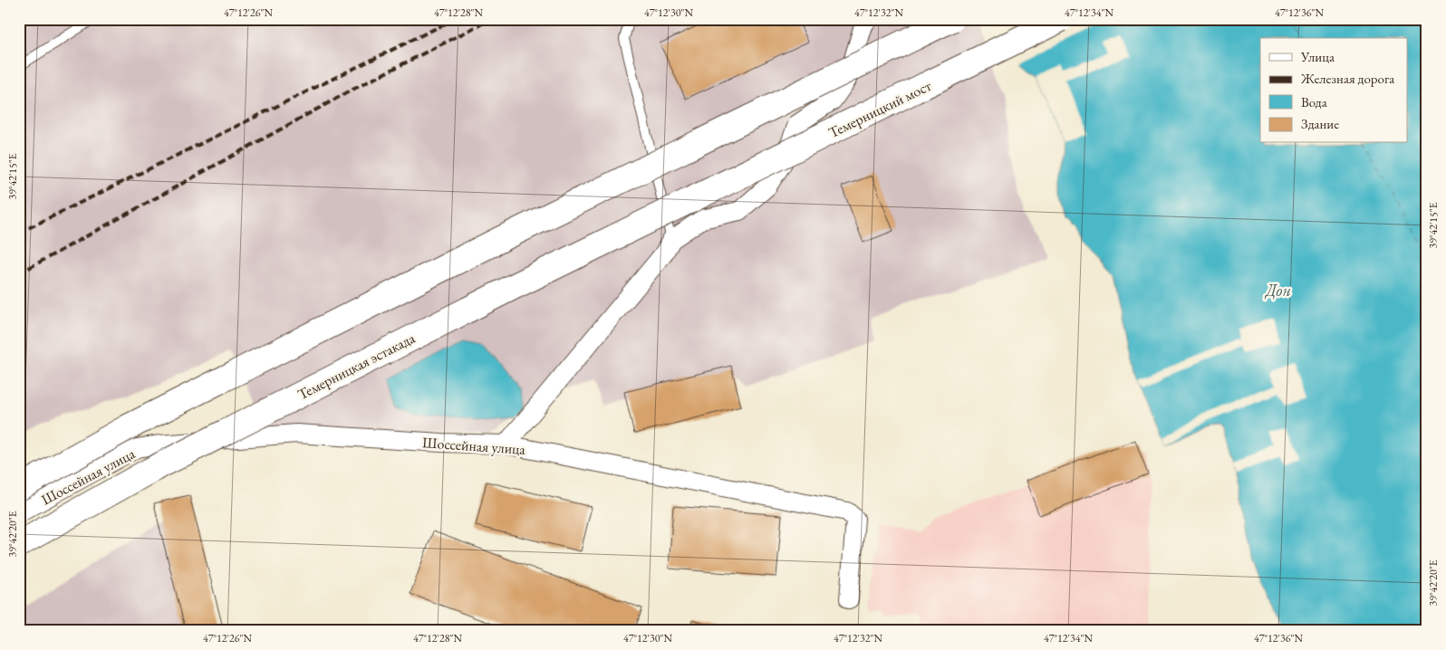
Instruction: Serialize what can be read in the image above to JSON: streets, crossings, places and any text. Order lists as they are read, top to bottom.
{
  "streets": {
    "main road": ["Темерницкий мост", "Темерницкая эстакада"],
    "street": ["Шоссейная улица"]
  },
  "crossings": [
    ["Темерницкий мост", "Темерницкая эстакада"]
  ],
  "water": ["Дон"],
  "legend": [
    "Улица",
    "Железная дорога",
    "Вода",
    "Здание"
  ],
  "coordinates": [
    "47°12'26\"N",
    "47°12'28\"N",
    "47°12'30\"N",
    "47°12'32\"N",
    "47°12'34\"N",
    "47°12'36\"N",
    "39°42'15\"E",
    "39°42'20\"E"
  ]
}
